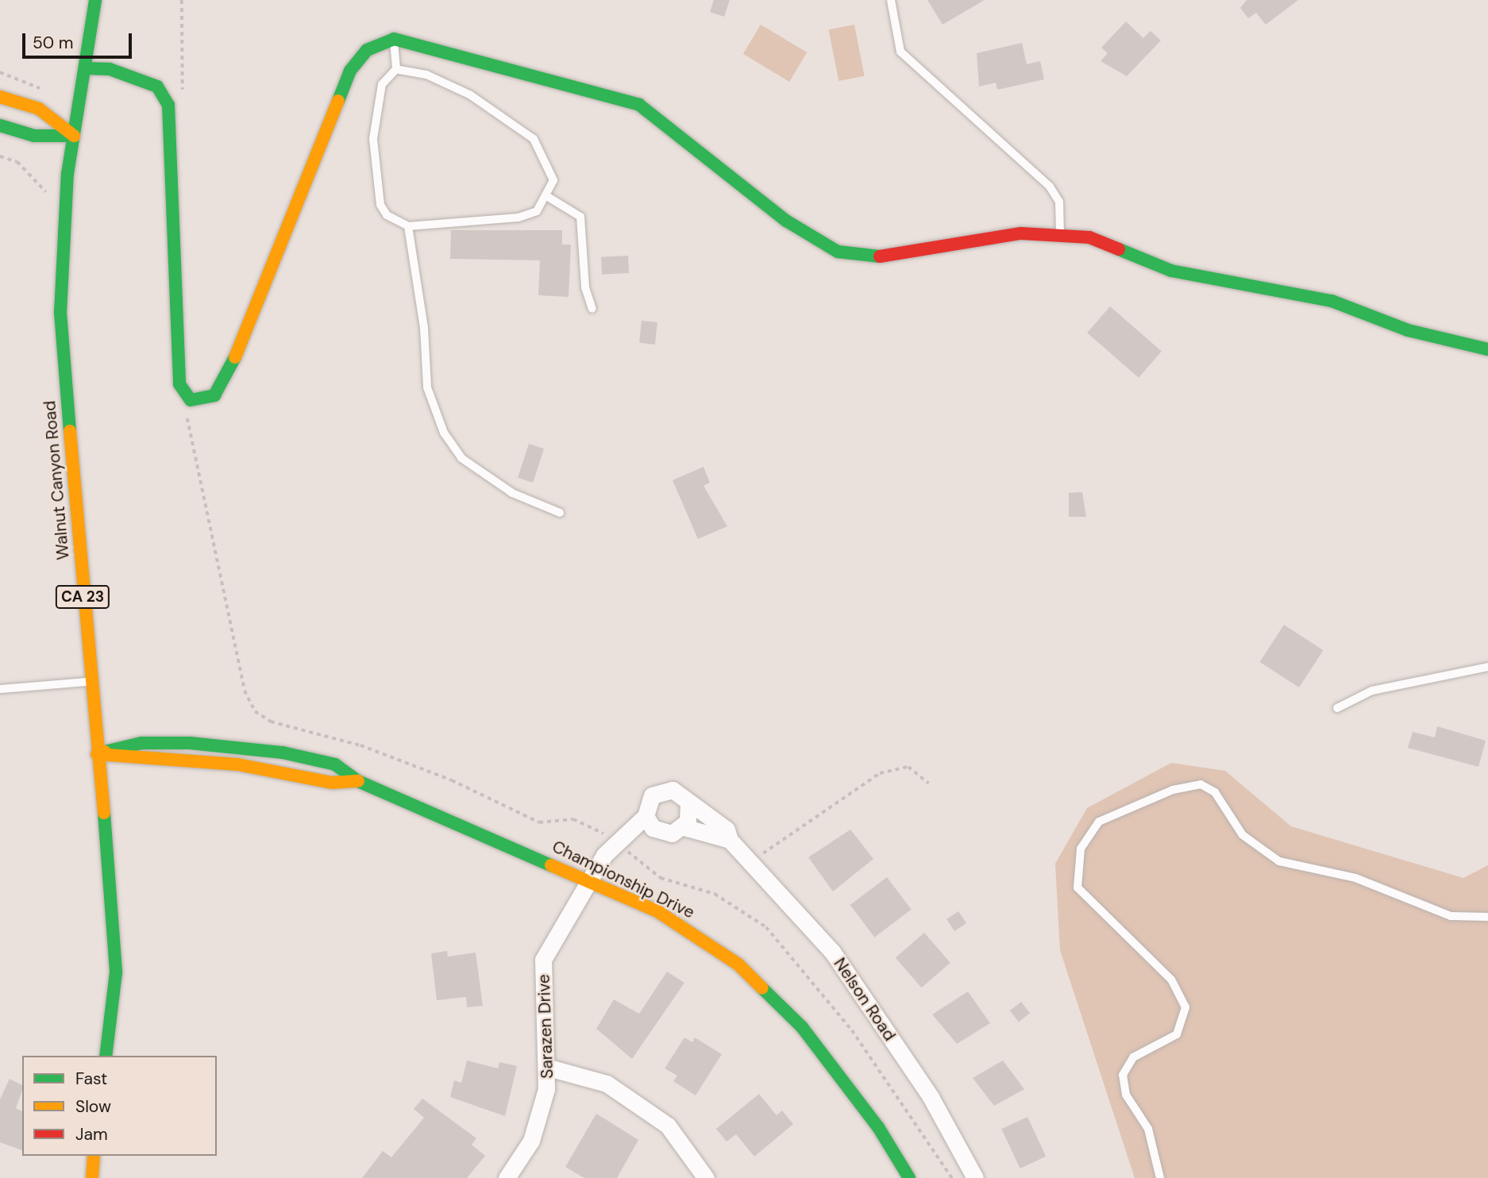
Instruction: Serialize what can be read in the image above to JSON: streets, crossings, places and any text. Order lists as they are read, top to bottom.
{
  "streets": {
    "street": [
      "Walnut Canyon Road",
      "CA 23",
      "Championship Drive",
      "Nelson Road",
      "Sarazen Drive"
    ]
  },
  "crossings": [
    ["Walnut Canyon Road", "Championship Drive"],
    ["Championship Drive", "Nelson Road"],
    ["Championship Drive", "Sarazen Drive"],
    ["Nelson Road", "Sarazen Drive"]
  ],
  "legend": ["Fast", "Slow", "Jam"],
  "scale_bar": "50 m"
}
